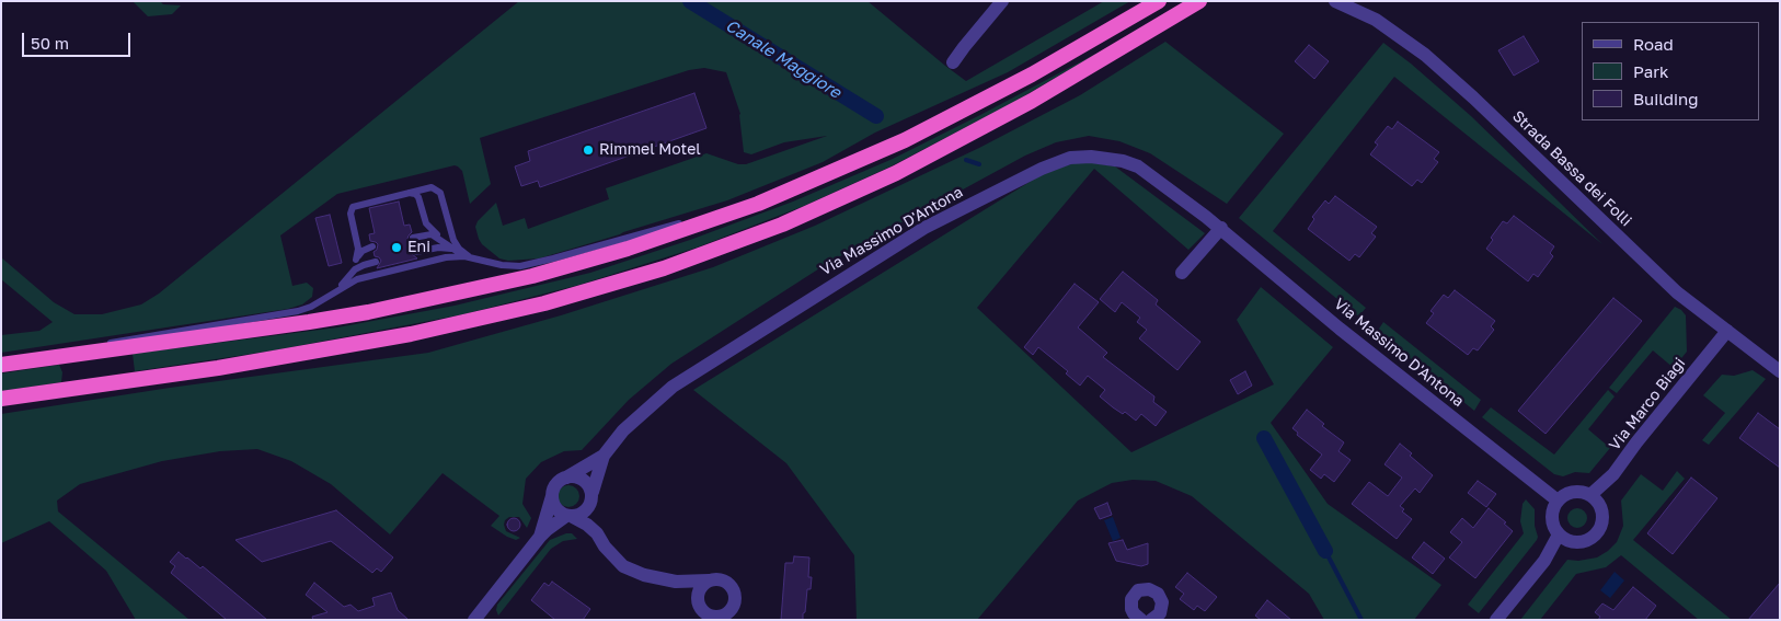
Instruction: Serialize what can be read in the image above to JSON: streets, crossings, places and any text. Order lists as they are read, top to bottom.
{
  "streets": {
    "street": ["Strada Bassa dei Folli", "Via Massimo D'Antona", "Via Marco Biagi"]
  },
  "crossings": [
    ["Strada Bassa dei Folli", "Via Marco Biagi"],
    ["Via Massimo D'Antona", "Via Marco Biagi"]
  ],
  "water": ["Canale Maggiore"],
  "places": ["Rimmel Motel", "Eni"],
  "legend": ["Road", "Park", "Building"],
  "scale_bar": "50 m"
}
